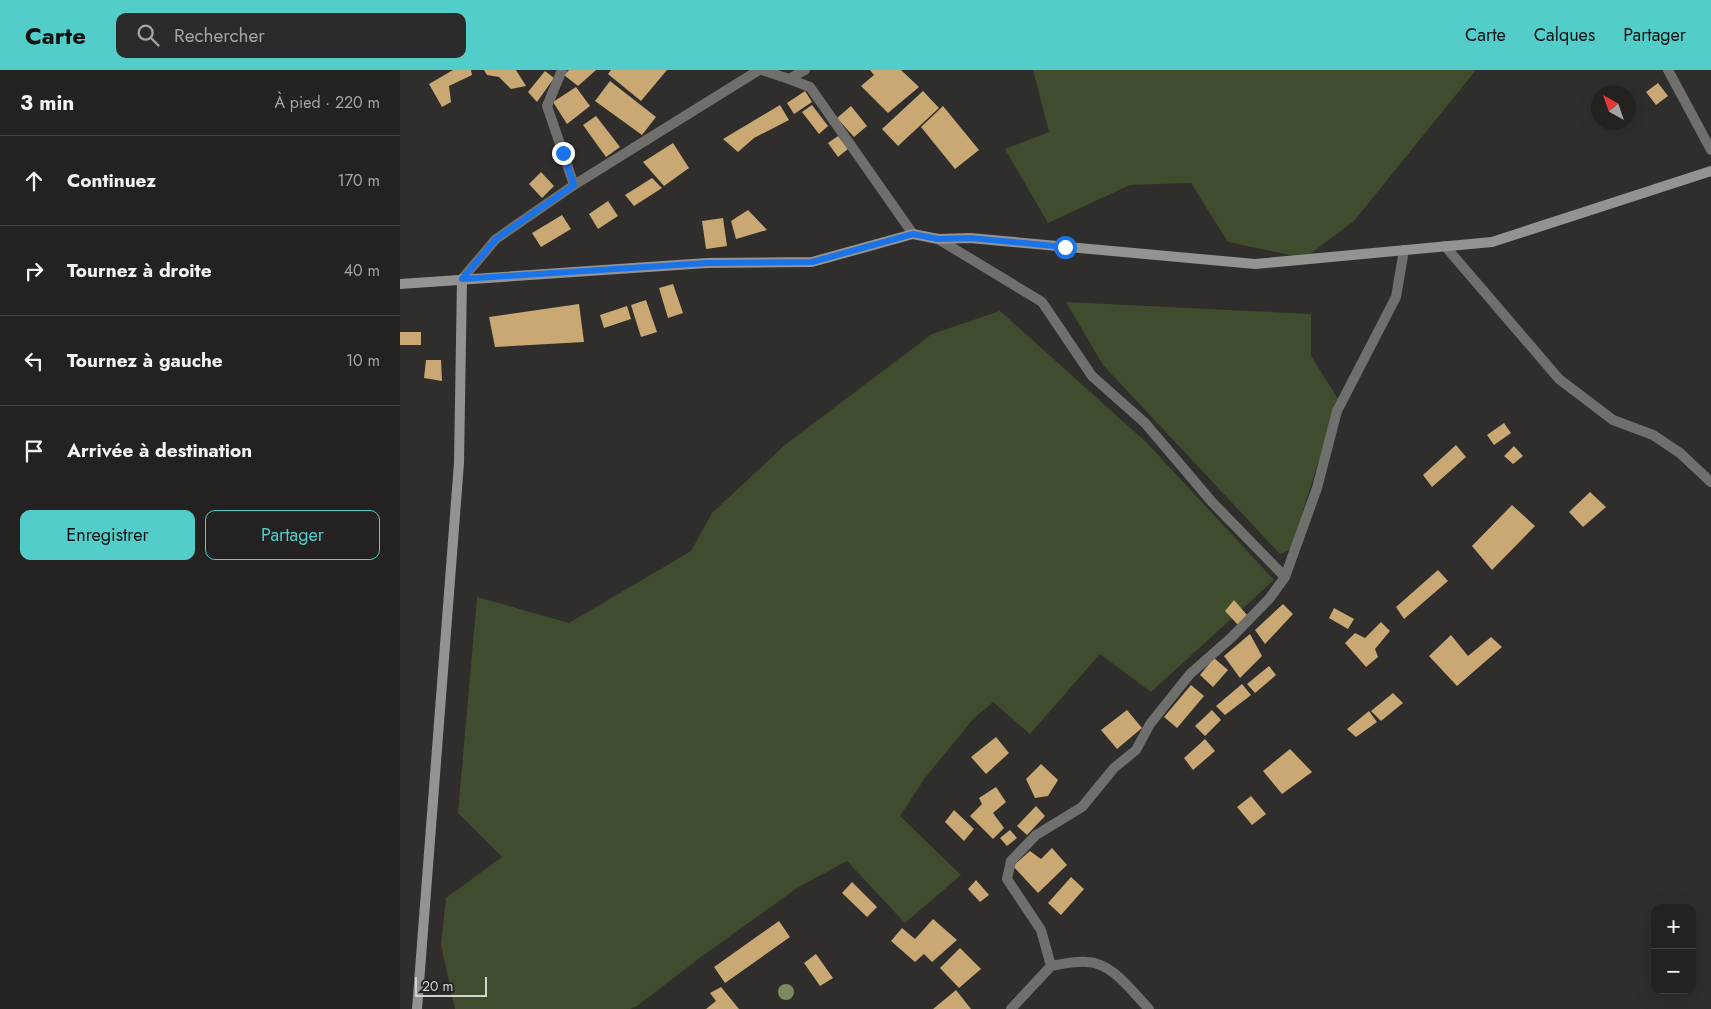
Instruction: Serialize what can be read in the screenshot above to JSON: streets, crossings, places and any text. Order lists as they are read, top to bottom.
{
  "scale_bar": "20 m",
  "north": "top left",
  "page": {
    "header": "Carte",
    "search": "Rechercher",
    "nav": ["Carte", "Calques", "Partager"],
    "heading": ["3 min", "À pied · 220 m"],
    "list": [
      ["Continuez", "170 m"],
      ["Tournez à droite", "40 m"],
      ["Tournez à gauche", "10 m"],
      "Arrivée à destination"
    ],
    "buttons": ["Enregistrer", "Partager"],
    "map_buttons": ["+", "−"],
    "scale": "20 m"
  }
}
